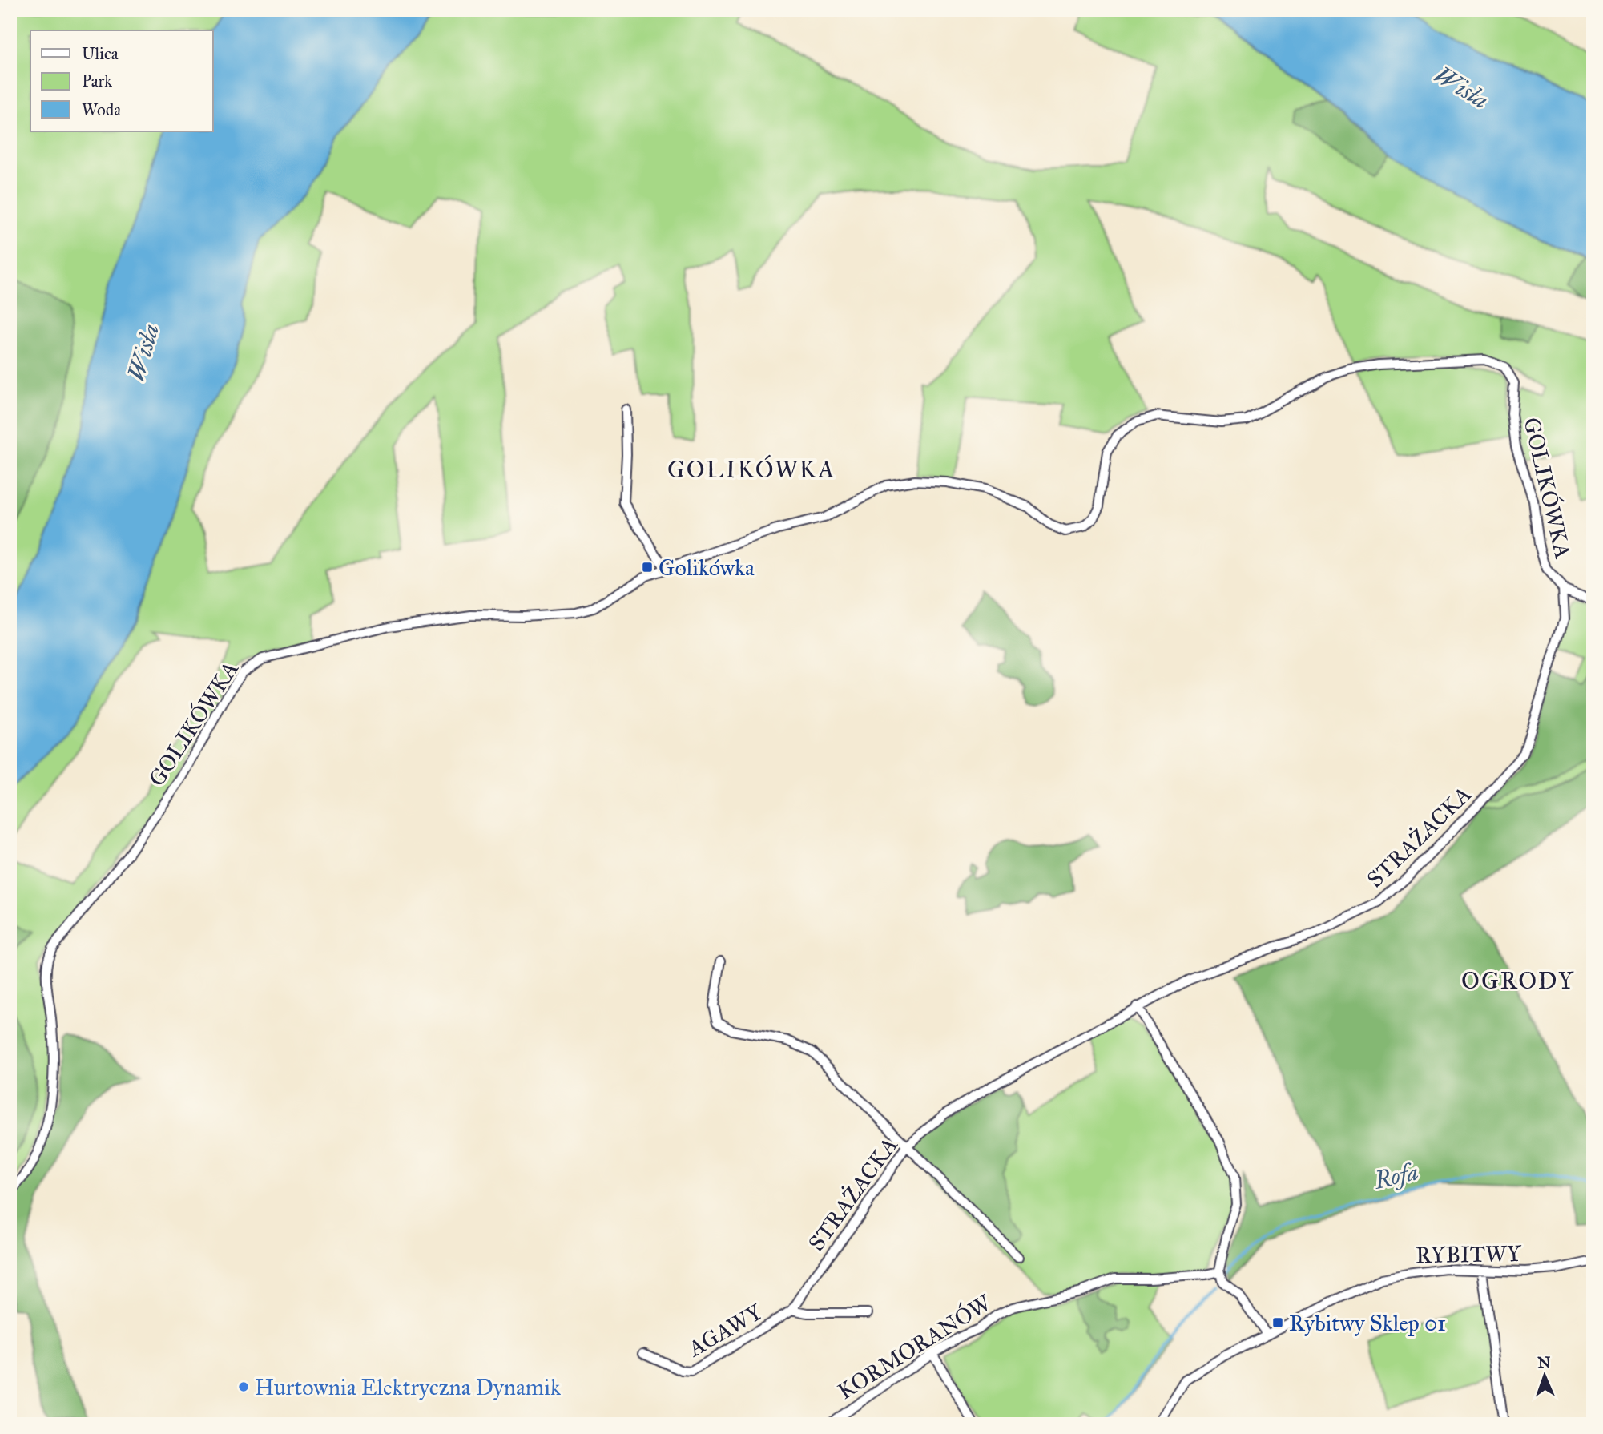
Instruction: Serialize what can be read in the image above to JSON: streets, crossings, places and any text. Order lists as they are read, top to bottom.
{
  "streets": {
    "street": [
      "GOLIKÓWKA",
      "STRAŻACKA",
      "RYBITWY",
      "AGAWY",
      "KORMORANÓW"
    ]
  },
  "crossings": [
    ["GOLIKÓWKA", "STRAŻACKA"],
    ["STRAŻACKA", "AGAWY"]
  ],
  "districts": ["GOLIKÓWKA", "OGRODY"],
  "water": ["Wisła", "Rofa"],
  "places": {
    "transit": ["Golikówka", "Rybitwy Sklep 01"],
    "other": ["Hurtownia Elektryczna Dynamik"]
  },
  "legend": ["Ulica", "Park", "Woda"],
  "north": "top"
}
